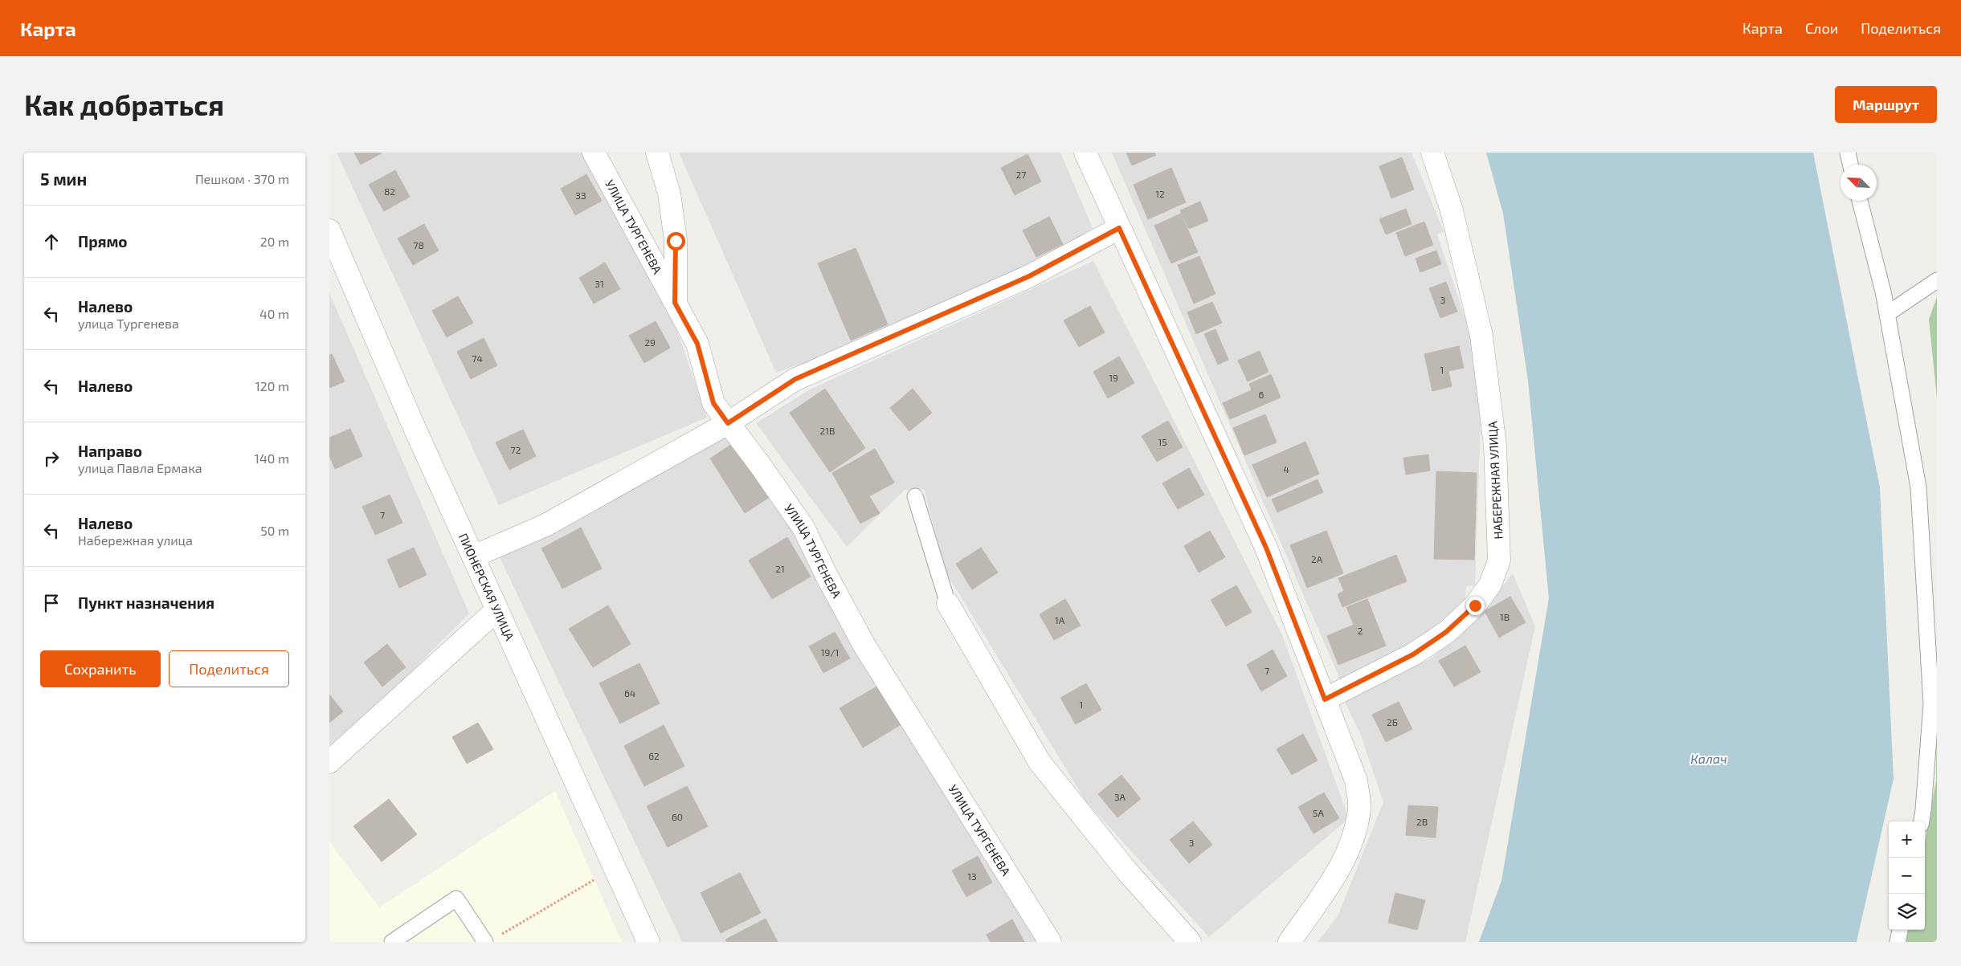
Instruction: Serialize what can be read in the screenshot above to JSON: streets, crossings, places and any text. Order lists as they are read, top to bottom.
{
  "streets": {
    "street": ["УЛИЦА ТУРГЕНЕВА", "НАБЕРЕЖНАЯ УЛИЦА", "ПИОНЕРСКАЯ УЛИЦА"]
  },
  "water": ["Калач"],
  "house_numbers": [
    "27",
    "82",
    "12",
    "33",
    "78",
    "31",
    "3",
    "29",
    "74",
    "1",
    "19",
    "6",
    "21В",
    "15",
    "72",
    "4",
    "7",
    "2А",
    "21",
    "1В",
    "1А",
    "2",
    "19/1",
    "7",
    "64",
    "1",
    "2Б",
    "62",
    "3А",
    "5А",
    "60",
    "2В",
    "3",
    "13"
  ],
  "north": "top left",
  "page": {
    "header": "Карта",
    "nav": ["Карта", "Слои", "Поделиться"],
    "buttons": [
      "Маршрут",
      ["Сохранить", "Поделиться"]
    ],
    "title": "Как добраться",
    "heading": ["5 мин", "Пешком · 370 m"],
    "list": [
      ["Прямо", "20 m"],
      ["Налево", "улица Тургенева", "40 m"],
      ["Налево", "120 m"],
      ["Направо", "улица Павла Ермака", "140 m"],
      ["Налево", "Набережная улица", "50 m"],
      "Пункт назначения"
    ],
    "map_buttons": ["+", "−"]
  }
}
